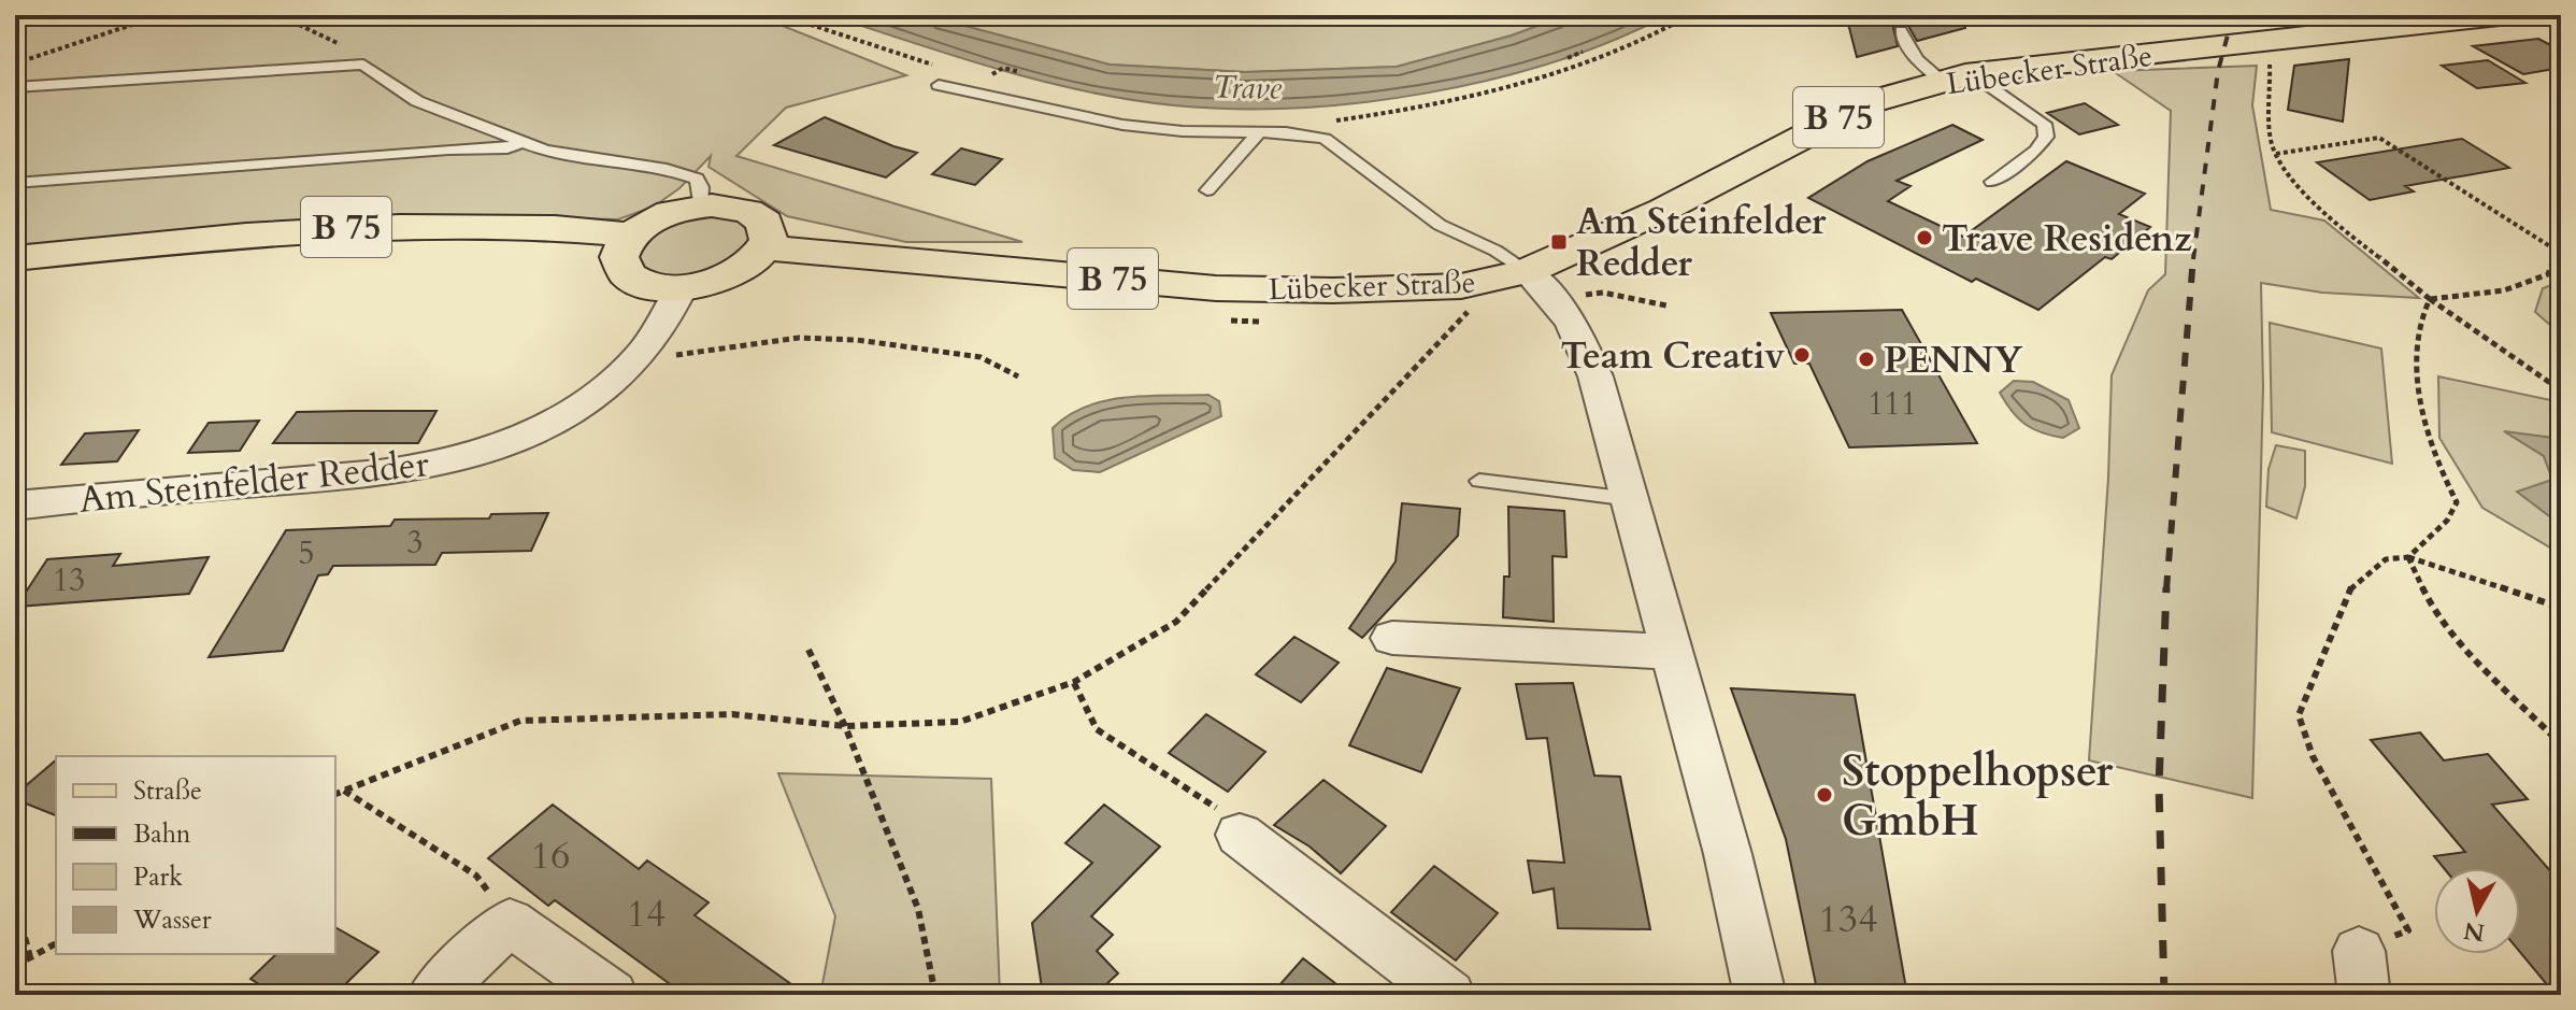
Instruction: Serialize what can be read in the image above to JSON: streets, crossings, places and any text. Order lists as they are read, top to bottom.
{
  "streets": {
    "main road": ["Lübecker Straße", "B 75"],
    "street": ["Am Steinfelder Redder"]
  },
  "water": ["Trave"],
  "places": {
    "other": [
      "Trave Residenz",
      "Team Creativ",
      "PENNY",
      "Stoppelhopser GmbH"
    ],
    "transit": ["Am Steinfelder Redder"]
  },
  "house_numbers": [
    "111",
    "3",
    "5",
    "13",
    "16",
    "14",
    "134"
  ],
  "legend": [
    "Straße",
    "Bahn",
    "Park",
    "Wasser"
  ],
  "north": "bottom"
}
